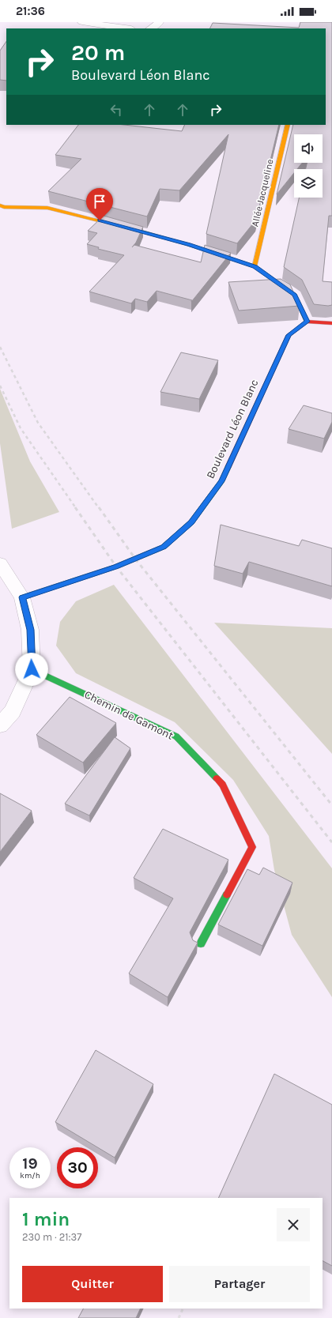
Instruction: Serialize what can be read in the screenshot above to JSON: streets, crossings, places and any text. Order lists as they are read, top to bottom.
{
  "streets": {
    "street": ["Allée Jacqueline", "Boulevard Léon Blanc", "Chemin de Gamont"]
  },
  "page": {
    "status": "21:36",
    "turn": ["20 m", "Boulevard Léon Blanc"],
    "speed": "19 km/h",
    "limit": "30",
    "heading": ["1 min", "230 m · 21:37"],
    "buttons": ["Quitter", "Partager"]
  }
}
